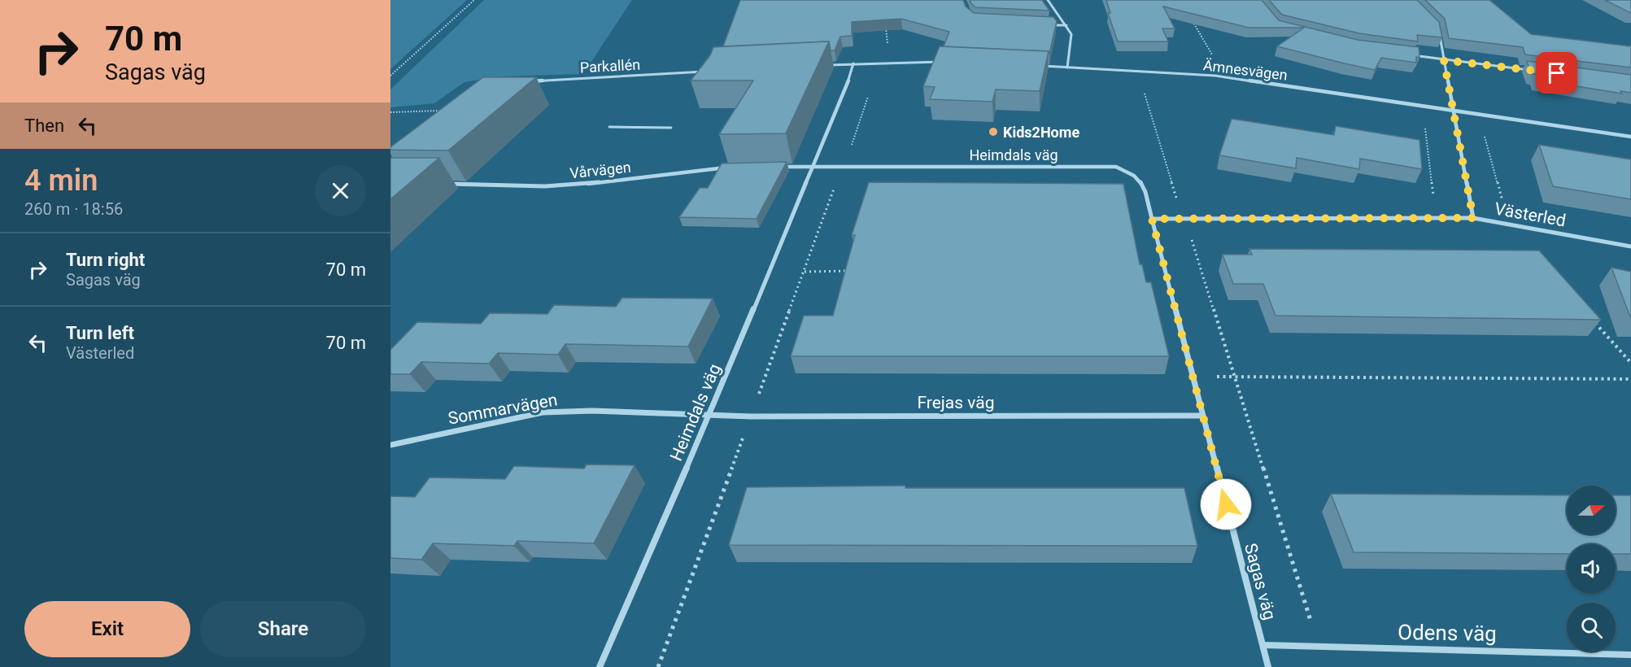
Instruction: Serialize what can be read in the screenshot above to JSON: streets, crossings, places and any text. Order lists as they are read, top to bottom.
{
  "streets": {
    "street": [
      "Parkallén",
      "Ämnesvägen",
      "Heimdals väg",
      "Vårvägen",
      "Västerled",
      "Frejas väg",
      "Sommarvägen",
      "Sagas väg",
      "Odens väg"
    ]
  },
  "crossings": [
    ["Ämnesvägen", "Västerled"],
    ["Heimdals väg", "Frejas väg"],
    ["Heimdals väg", "Sommarvägen"],
    ["Heimdals väg", "Sagas väg"],
    ["Frejas väg", "Sommarvägen"],
    ["Frejas väg", "Sagas väg"],
    ["Sagas väg", "Odens väg"]
  ],
  "places": ["Kids2Home"],
  "north": "right",
  "page": {
    "turn": ["70 m", "Sagas väg"],
    "then": "Then",
    "heading": ["4 min", "260 m · 18:56"],
    "list": [
      {
        "name": "Turn right",
        "note": "Sagas väg",
        "value": "70 m"
      },
      {
        "name": "Turn left",
        "note": "Västerled",
        "value": "70 m"
      }
    ],
    "buttons": ["Exit", "Share"]
  }
}
